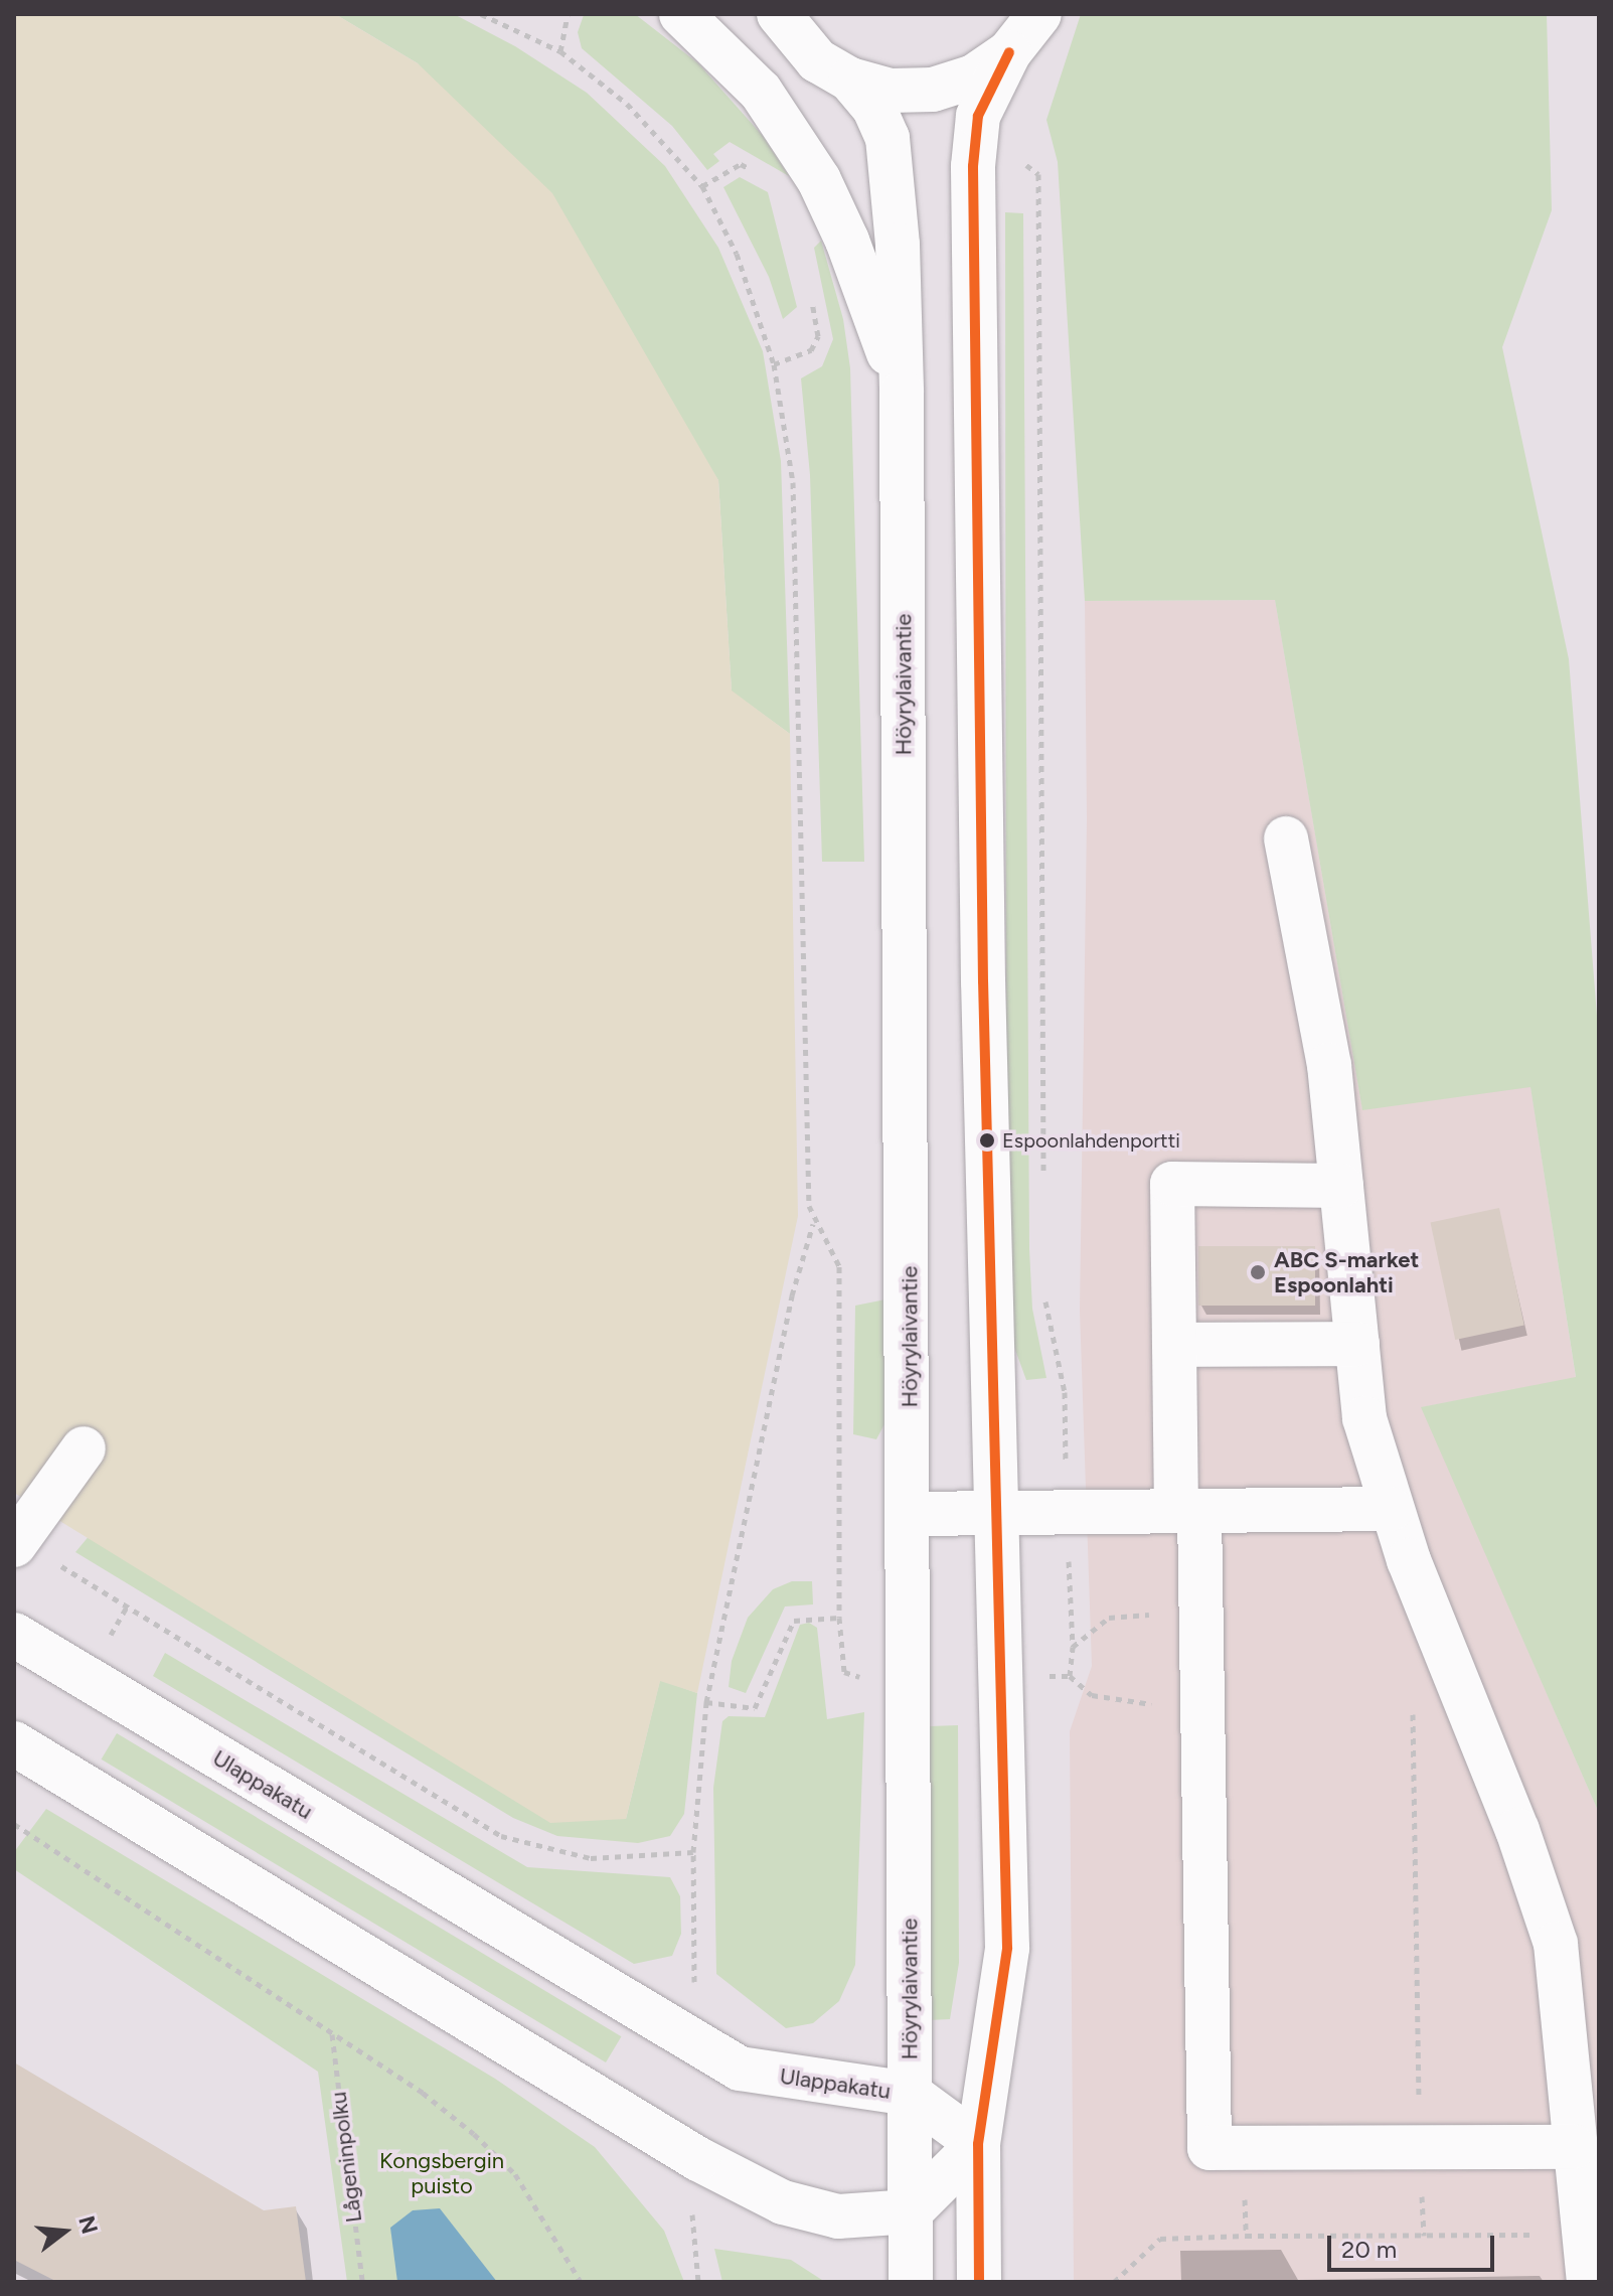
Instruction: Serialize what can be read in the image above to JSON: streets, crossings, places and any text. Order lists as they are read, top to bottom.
{
  "streets": {
    "main road": ["Höyrylaivantie", "Ulappakatu"],
    "path": ["Lågeninpolku"]
  },
  "crossings": [
    ["Höyrylaivantie", "Ulappakatu"]
  ],
  "parks": ["Kongsbergin puisto"],
  "places": ["Espoonlahdenportti", "ABC S-market Espoonlahti"],
  "scale_bar": "20 m",
  "north": "right"
}
